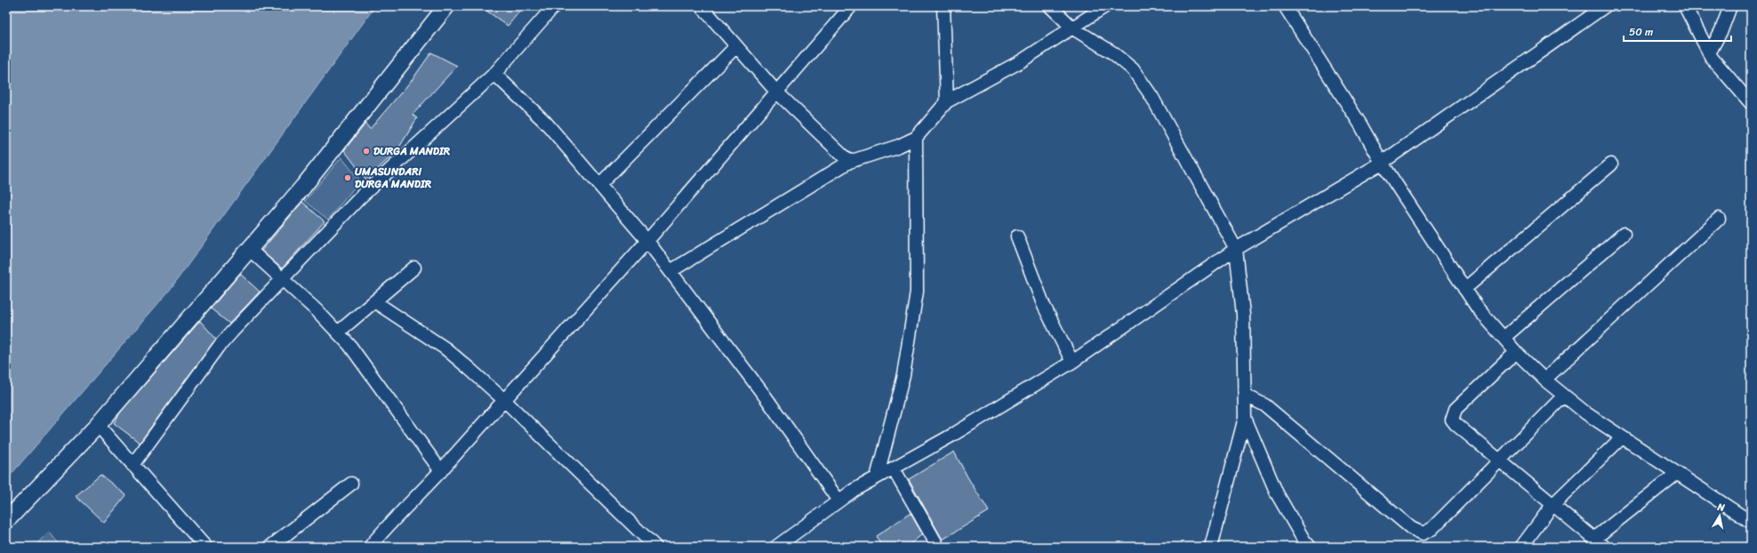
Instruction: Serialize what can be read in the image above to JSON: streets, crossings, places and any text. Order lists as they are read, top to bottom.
{
  "places": ["DURGA MANDIR", "UMASUNDARI DURGA MANDIR"],
  "scale_bar": "50 m",
  "north": "top"
}
